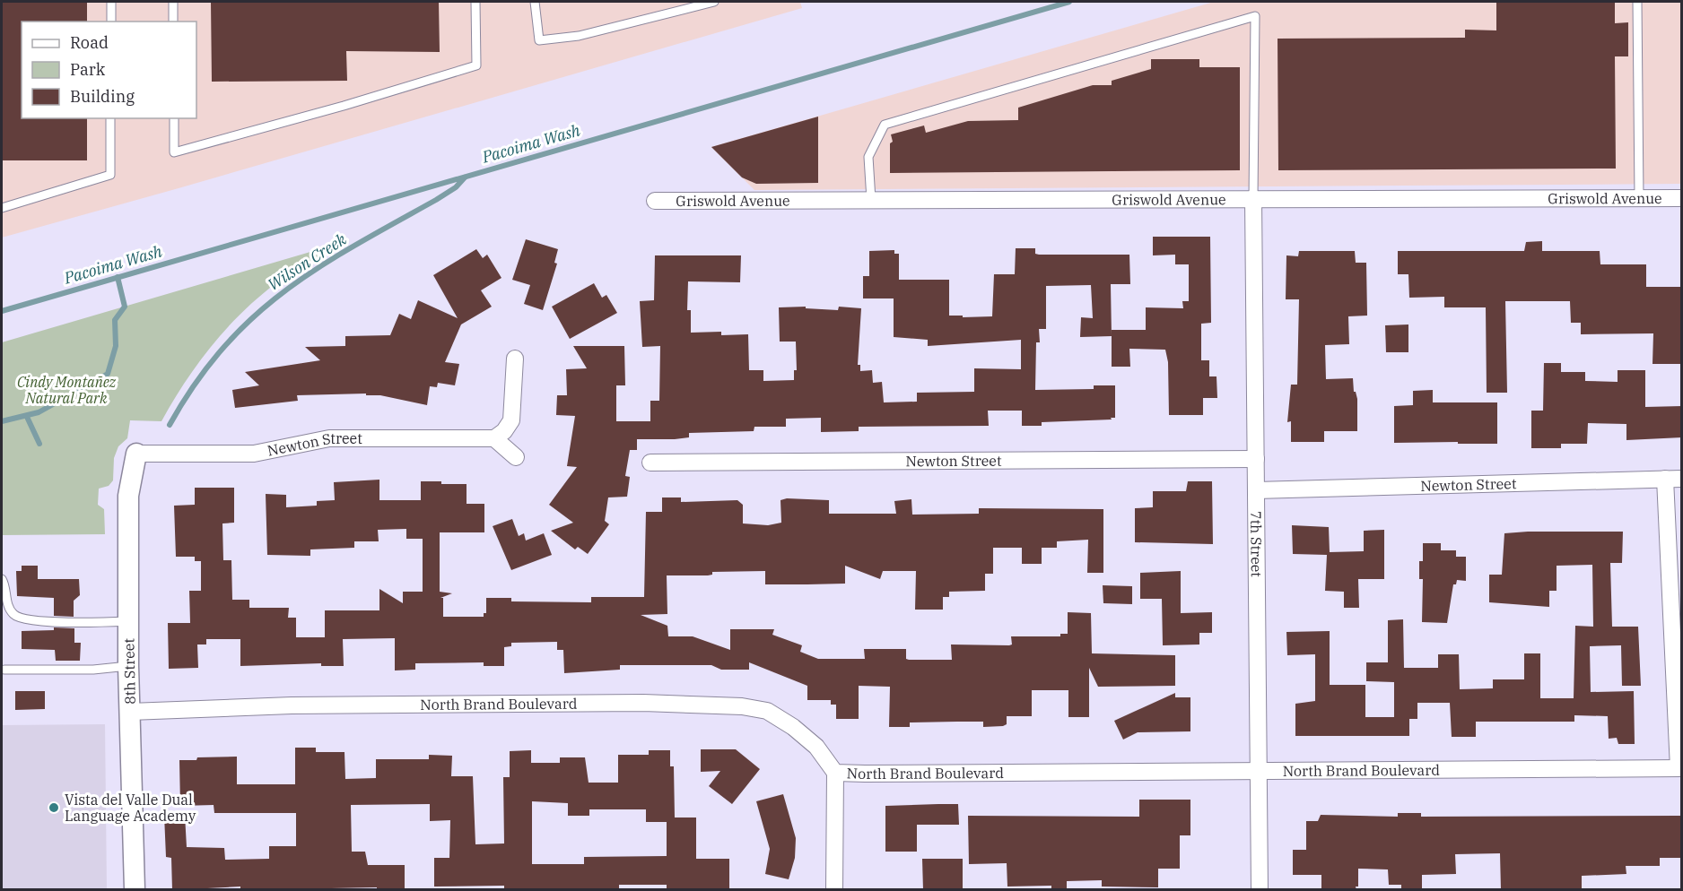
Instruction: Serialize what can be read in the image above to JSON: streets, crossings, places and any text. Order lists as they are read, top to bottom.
{
  "streets": {
    "street": [
      "Griswold Avenue",
      "Newton Street",
      "7th Street",
      "8th Street",
      "North Brand Boulevard"
    ]
  },
  "crossings": [
    ["Griswold Avenue", "7th Street"],
    ["Newton Street", "7th Street"],
    ["Newton Street", "8th Street"],
    ["7th Street", "North Brand Boulevard"],
    ["8th Street", "North Brand Boulevard"]
  ],
  "water": ["Pacoima Wash", "Wilson Creek"],
  "parks": ["Cindy Montañez Natural Park"],
  "places": ["Vista del Valle Dual Language Academy"],
  "legend": ["Road", "Park", "Building"]
}
